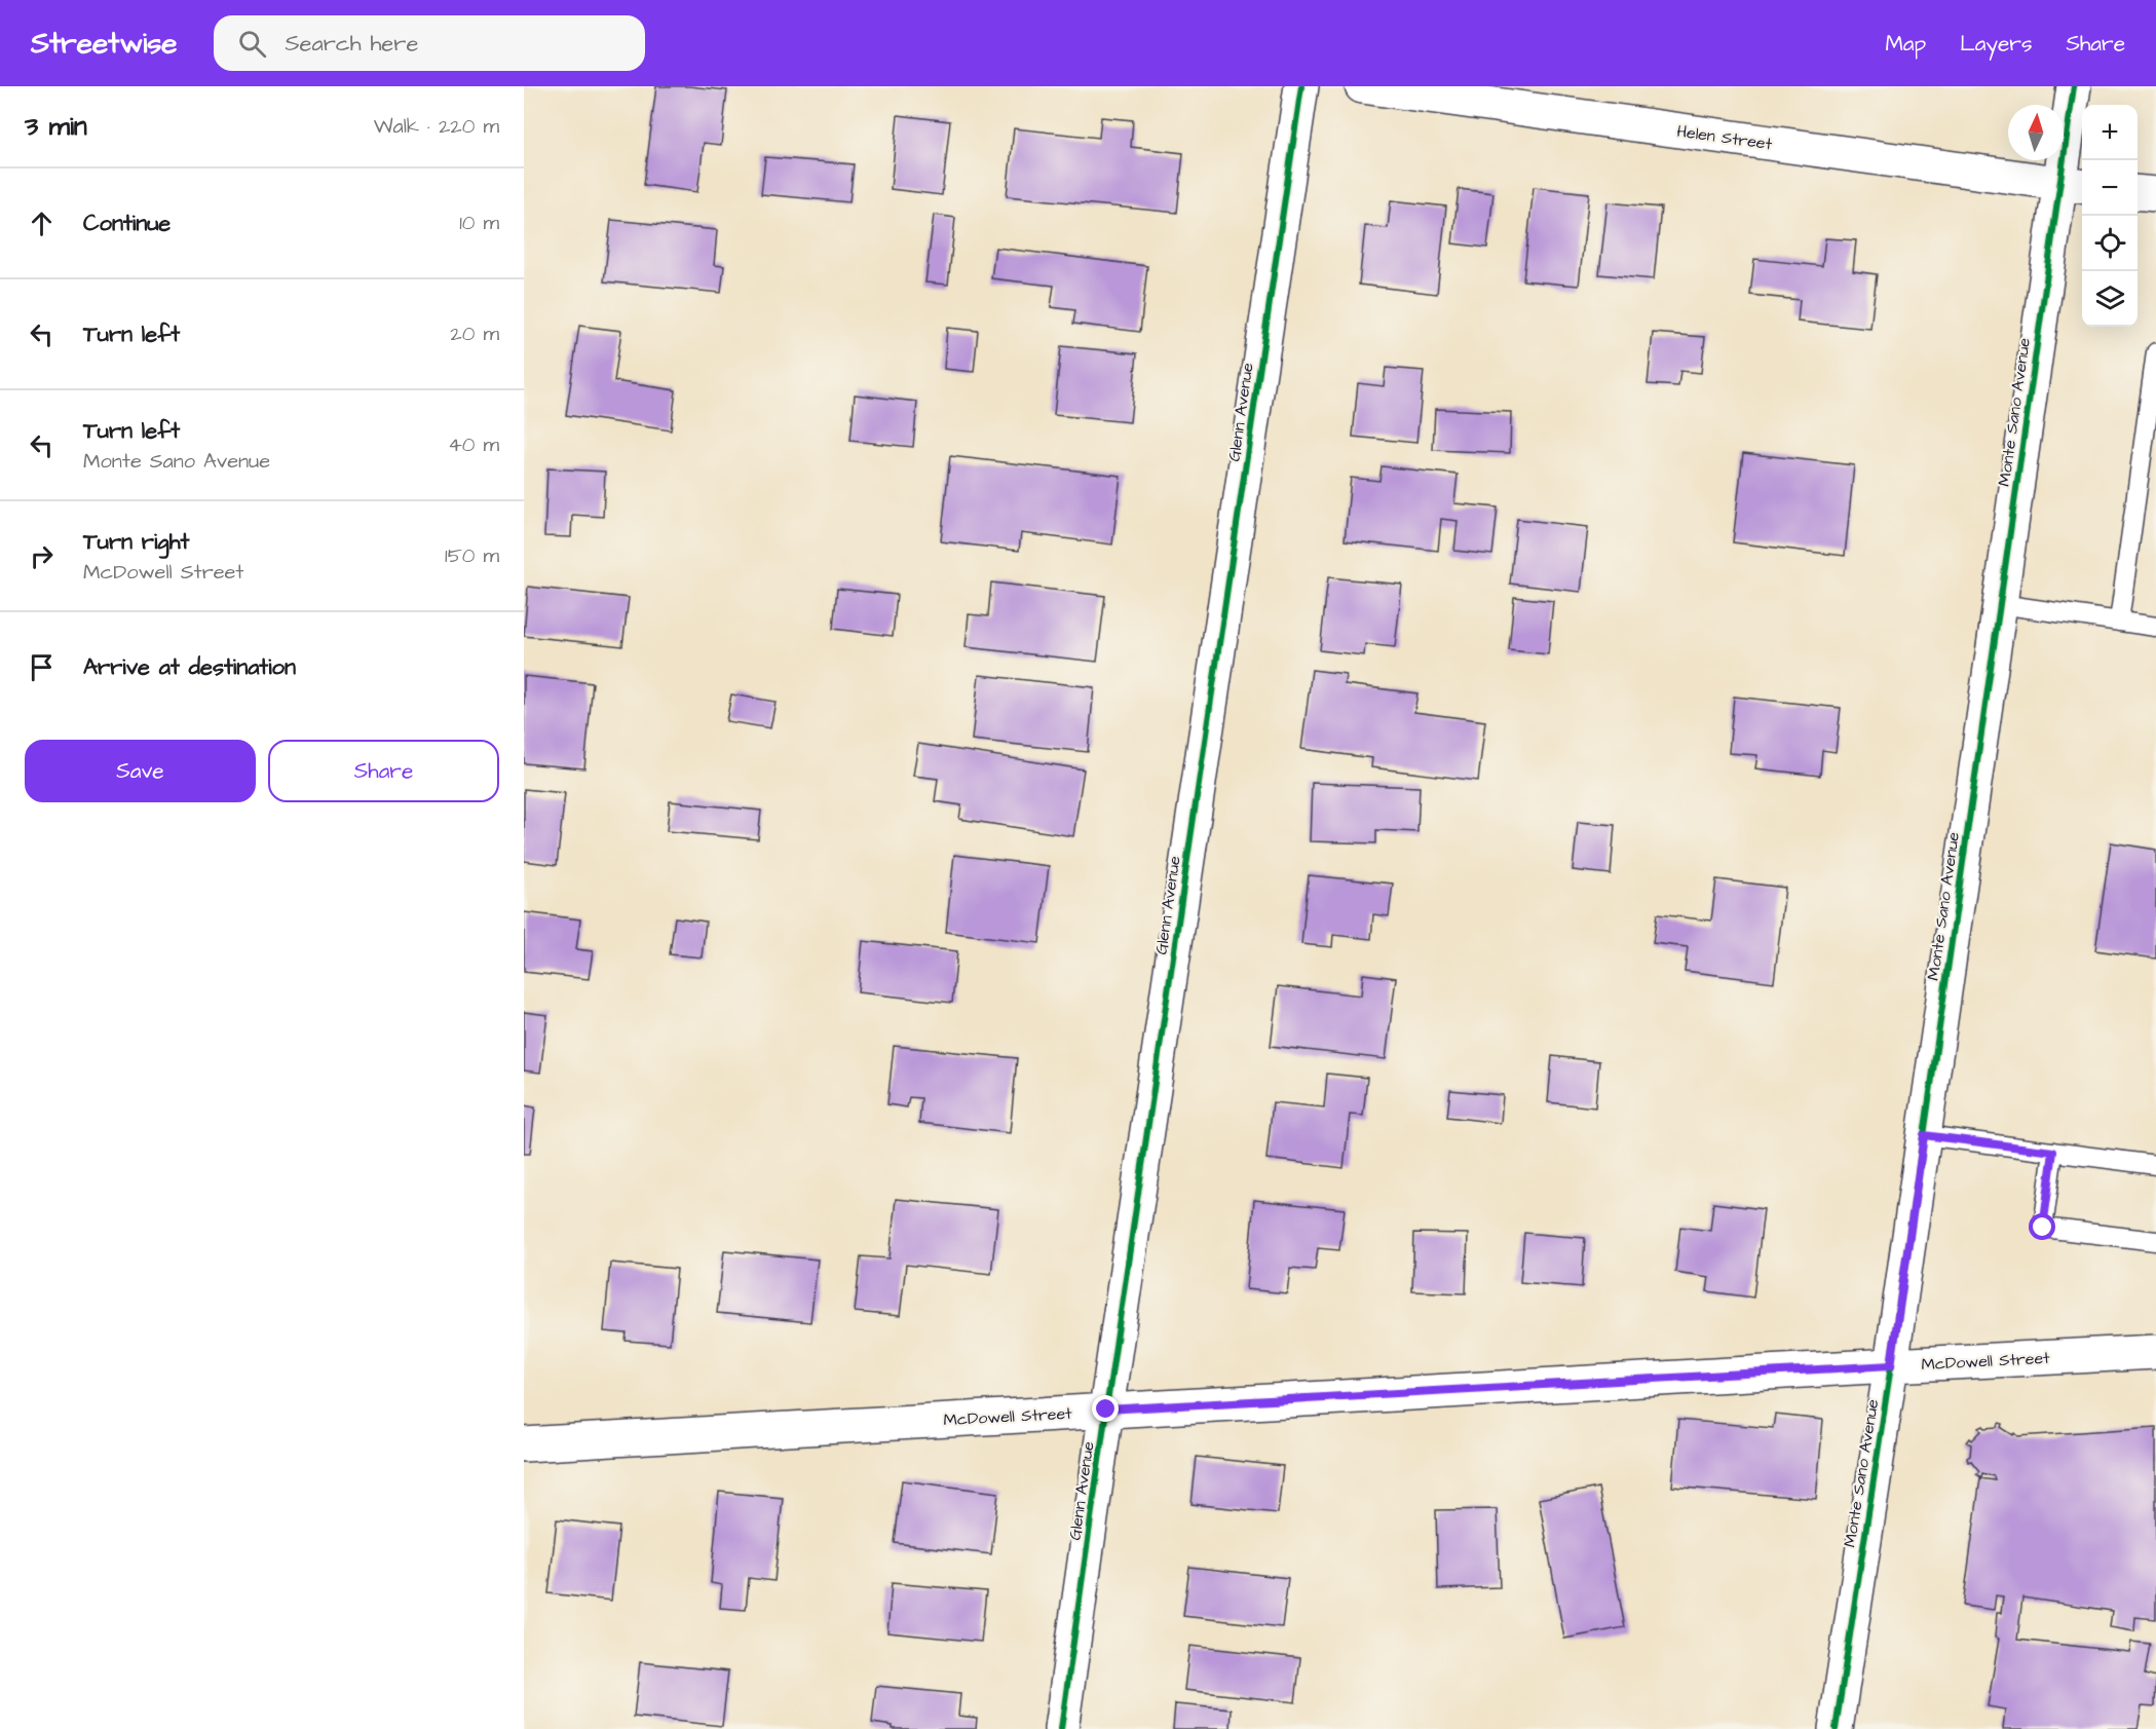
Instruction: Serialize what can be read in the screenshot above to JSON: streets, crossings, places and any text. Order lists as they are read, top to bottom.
{
  "streets": {
    "street": [
      "Helen Street",
      "Glenn Avenue",
      "Monte Sano Avenue",
      "McDowell Street"
    ]
  },
  "crossings": [
    ["Helen Street", "Monte Sano Avenue"],
    ["Glenn Avenue", "McDowell Street"],
    ["Monte Sano Avenue", "McDowell Street"]
  ],
  "north": "top",
  "page": {
    "header": "Streetwise",
    "search": "Search here",
    "nav": ["Map", "Layers", "Share"],
    "heading": ["3 min", "Walk · 220 m"],
    "map_buttons": ["+", "−"],
    "list": [
      ["Continue", "10 m"],
      ["Turn left", "20 m"],
      ["Turn left", "Monte Sano Avenue", "40 m"],
      ["Turn right", "McDowell Street", "150 m"],
      "Arrive at destination"
    ],
    "buttons": ["Save", "Share"]
  }
}
